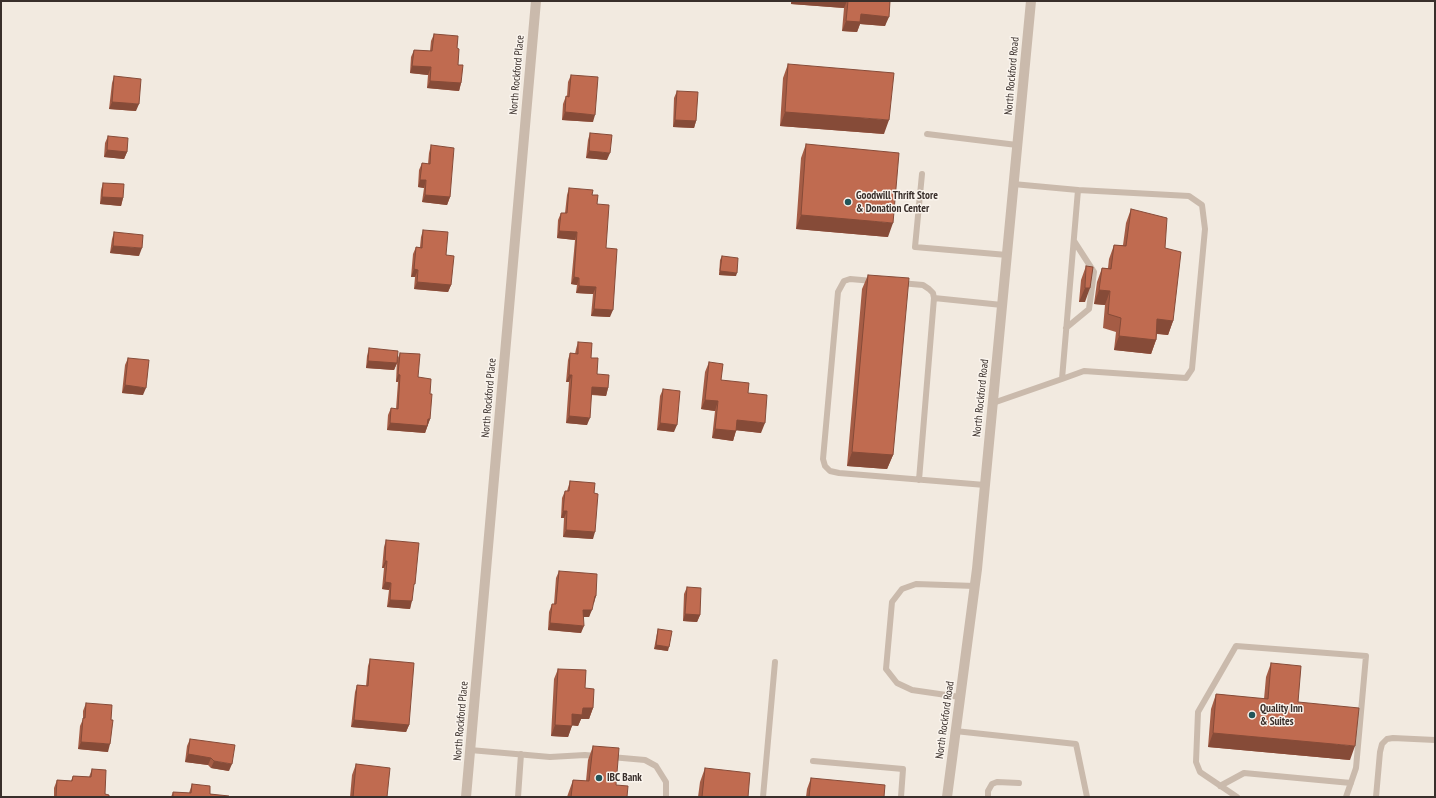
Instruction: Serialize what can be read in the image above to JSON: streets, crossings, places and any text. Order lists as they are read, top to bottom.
{
  "streets": {
    "street": ["North Rockford Place", "North Rockford Road"]
  },
  "places": ["Goodwill Thrift Store & Donation Center", "Quality Inn & Suites", "IBC Bank"]
}
